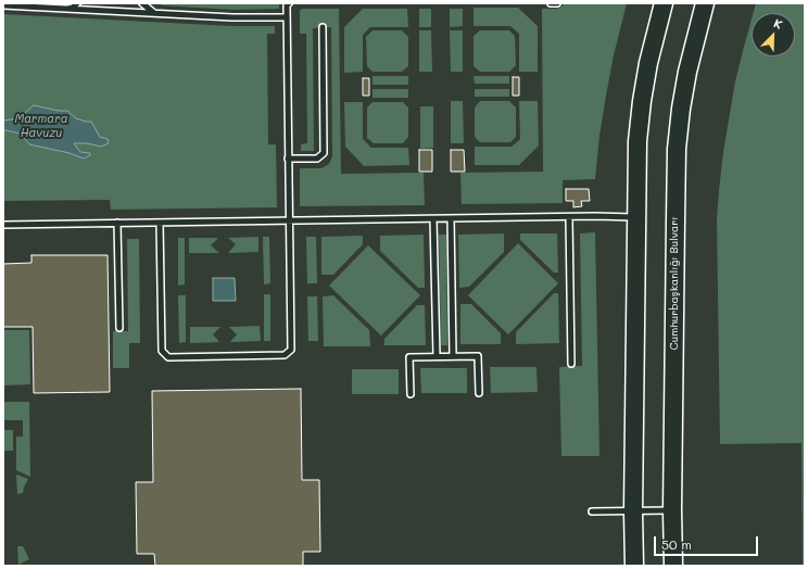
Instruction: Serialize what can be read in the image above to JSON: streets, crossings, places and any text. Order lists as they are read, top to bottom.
{
  "streets": {
    "main road": ["Cumhurbaşkanlığı Bulvarı"]
  },
  "water": ["Marmara Havuzu"],
  "scale_bar": "50 m",
  "north": "top right"
}
